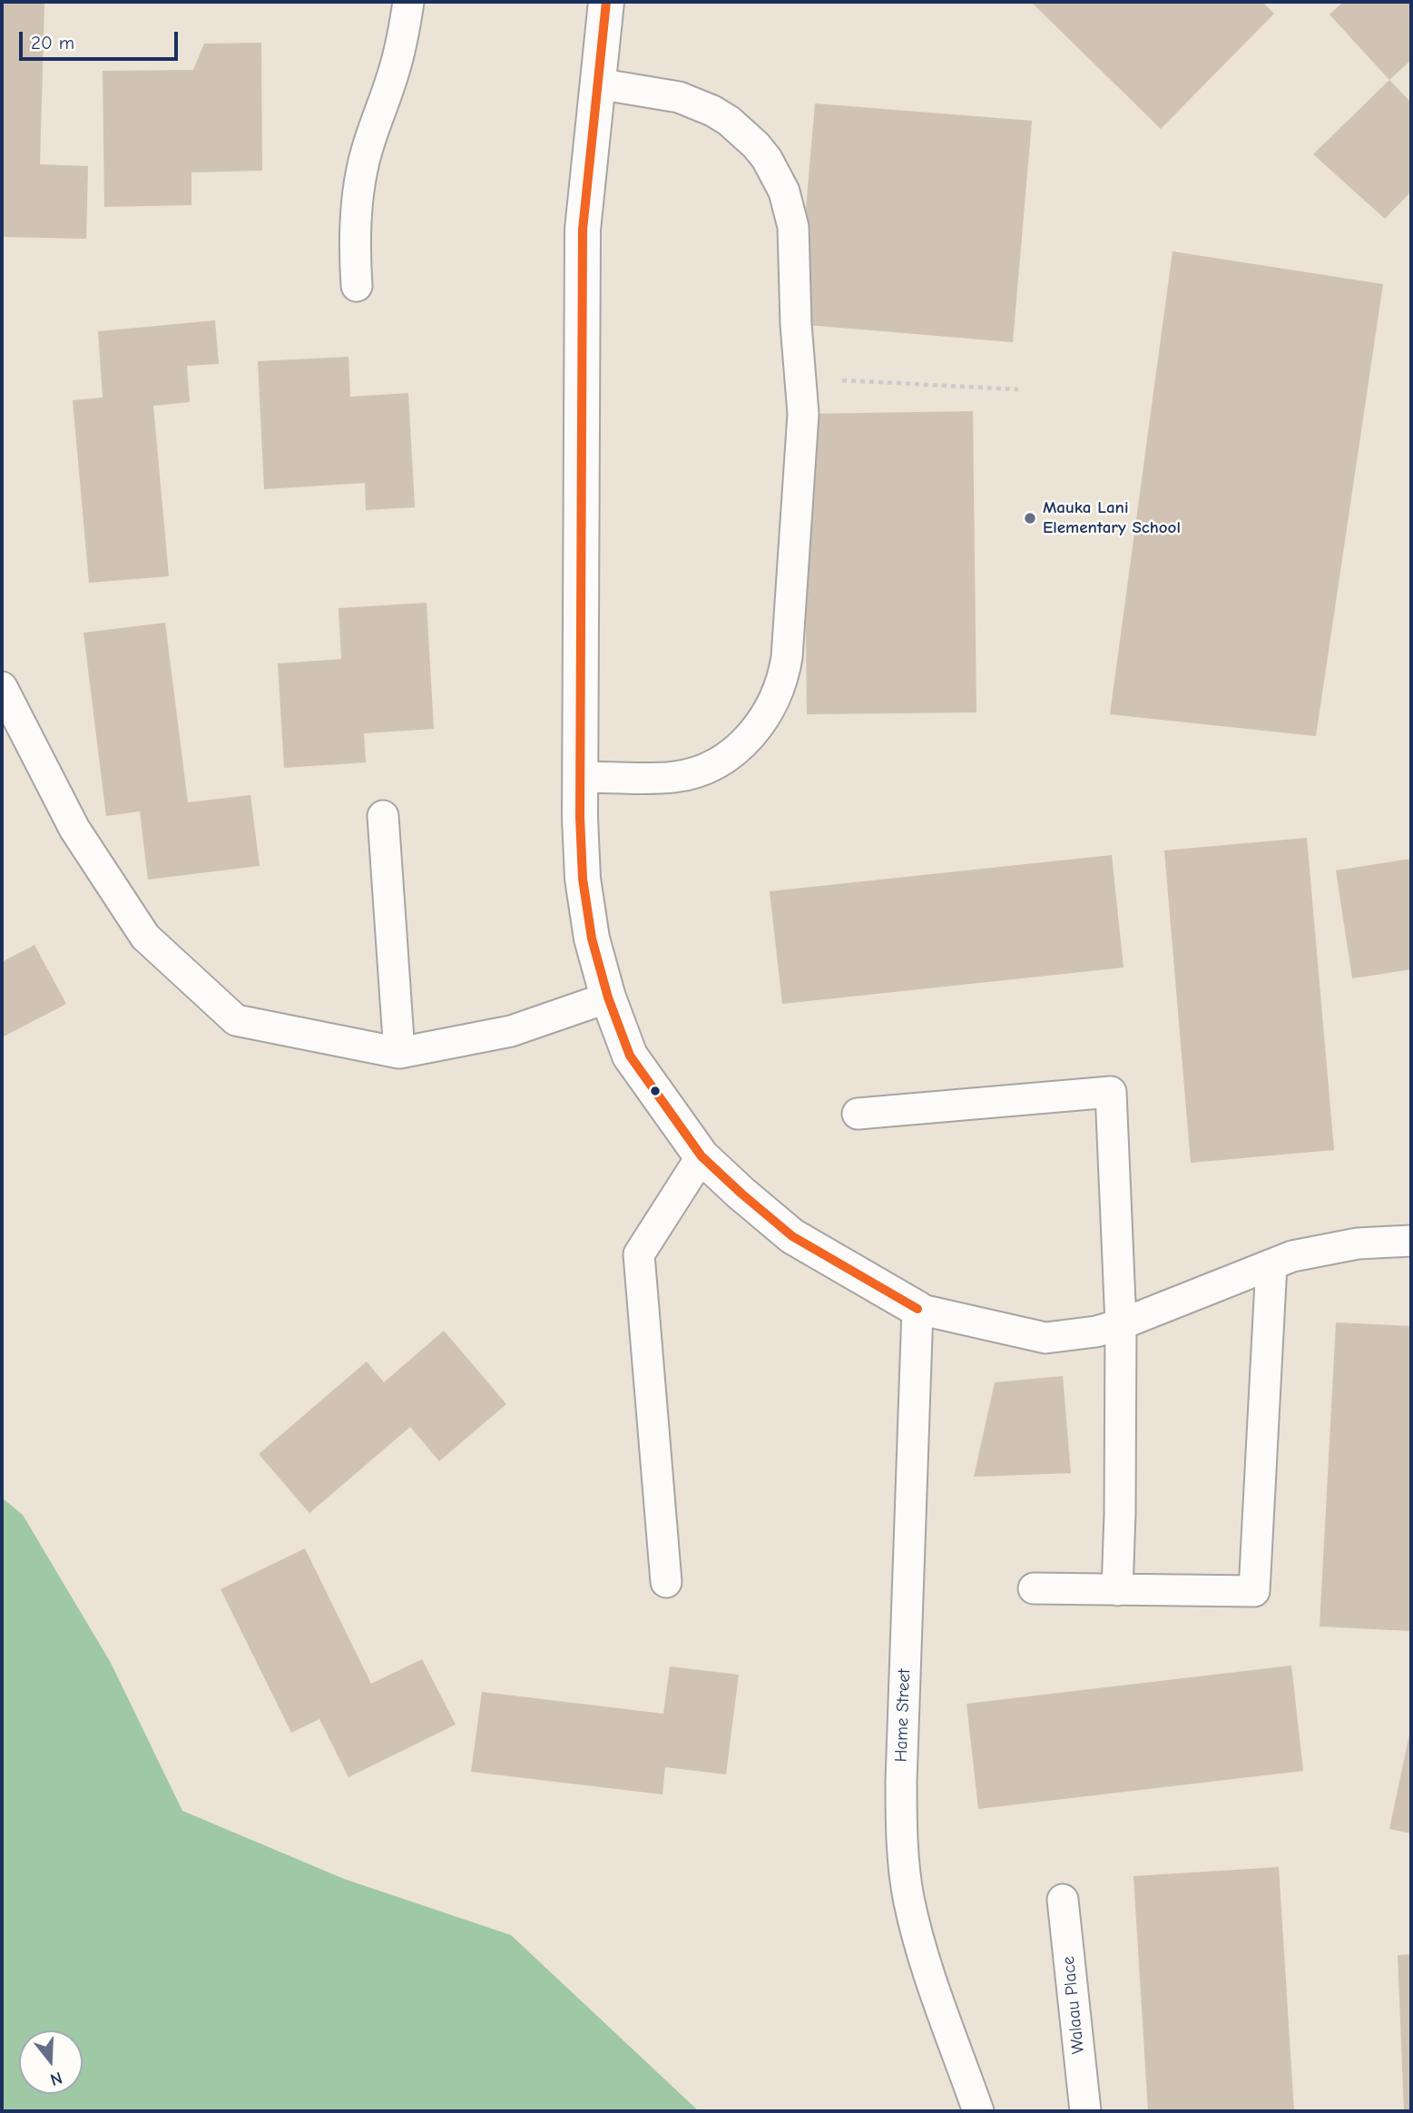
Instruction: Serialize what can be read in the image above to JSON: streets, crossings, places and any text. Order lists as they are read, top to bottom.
{
  "streets": {
    "lane": ["Hame Street", "Walaau Place"]
  },
  "places": ["Mauka Lani Elementary School"],
  "scale_bar": "20 m",
  "north": "bottom"
}
